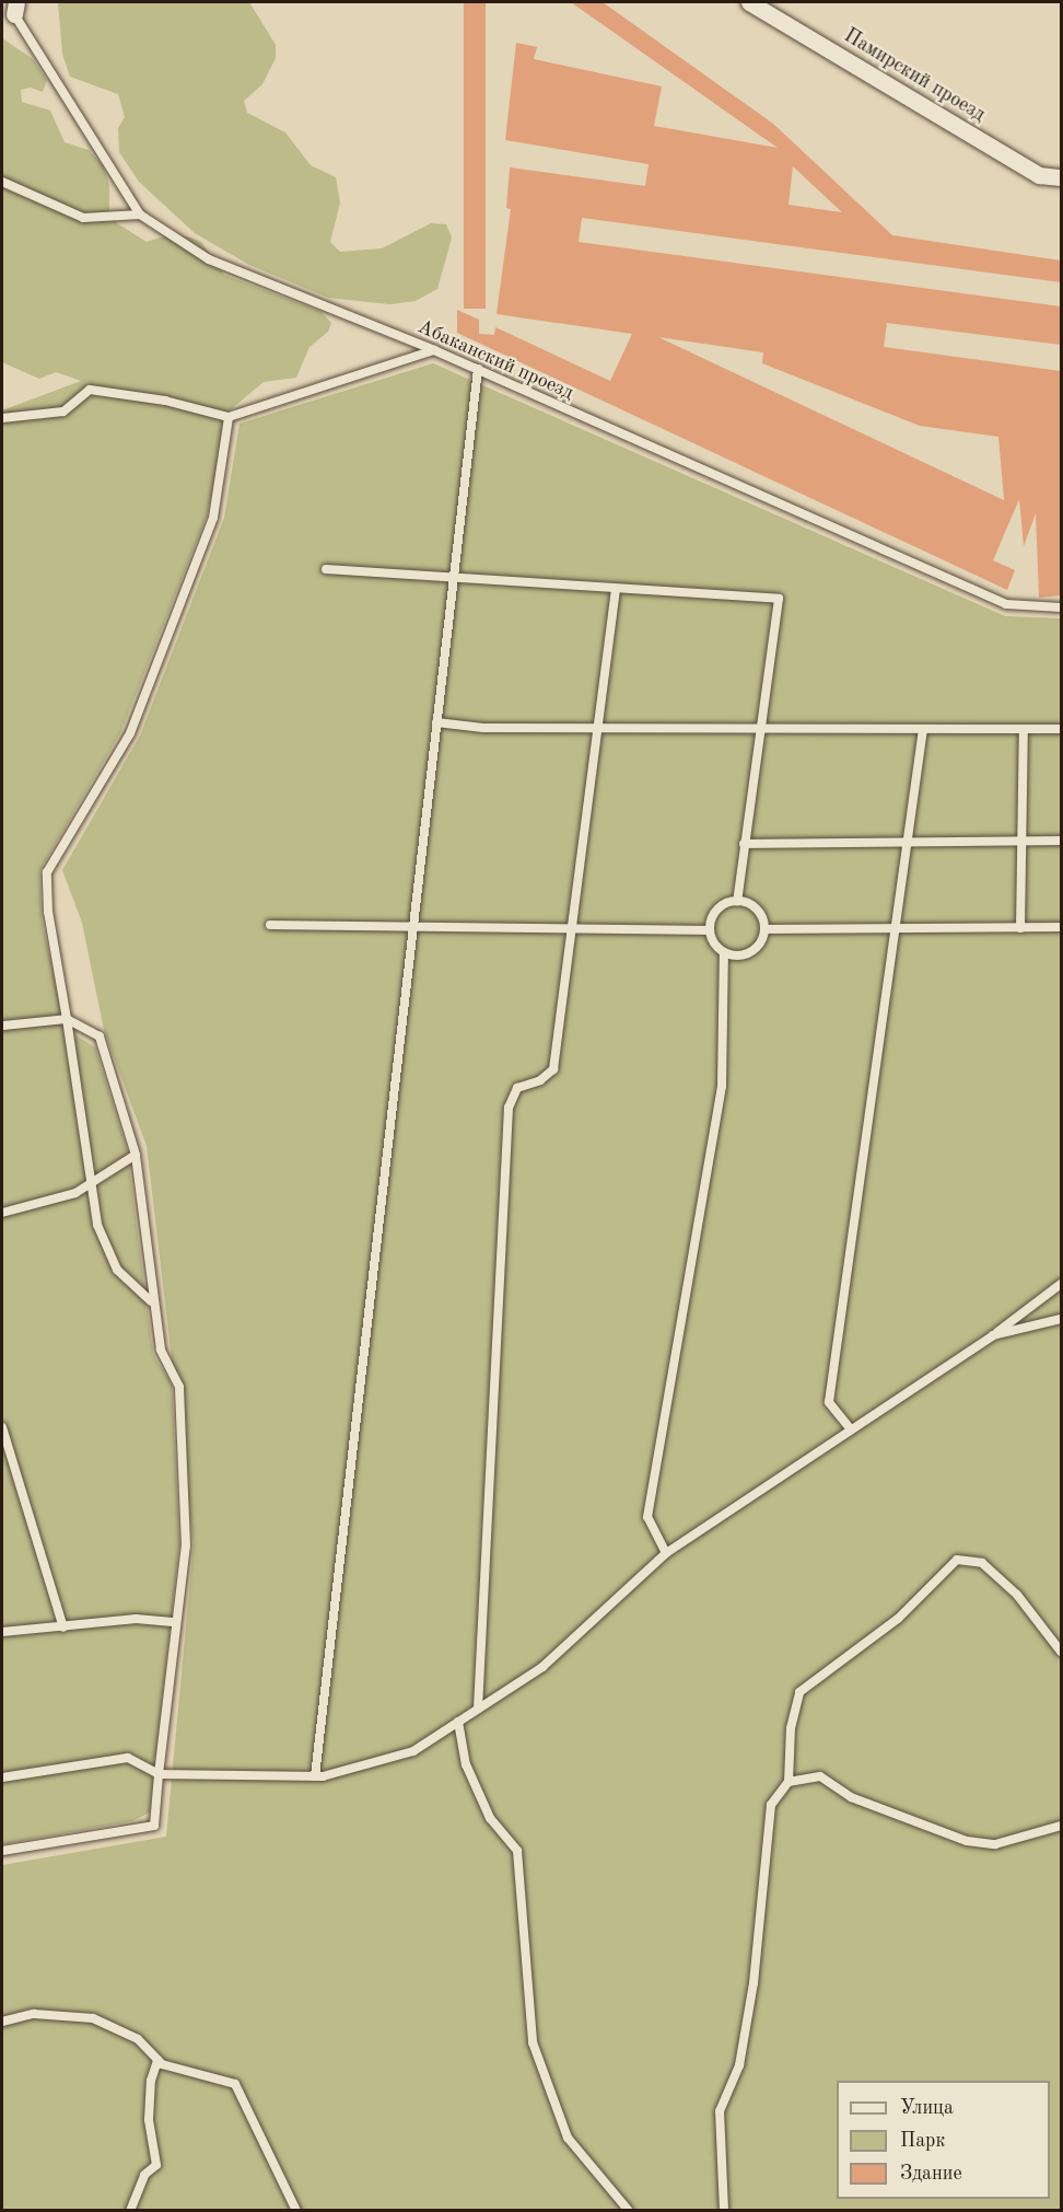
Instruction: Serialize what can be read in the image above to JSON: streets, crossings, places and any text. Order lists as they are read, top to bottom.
{
  "streets": {
    "street": ["Памирский проезд"],
    "lane": ["Абаканский проезд"]
  },
  "legend": ["Улица", "Парк", "Здание"]
}
